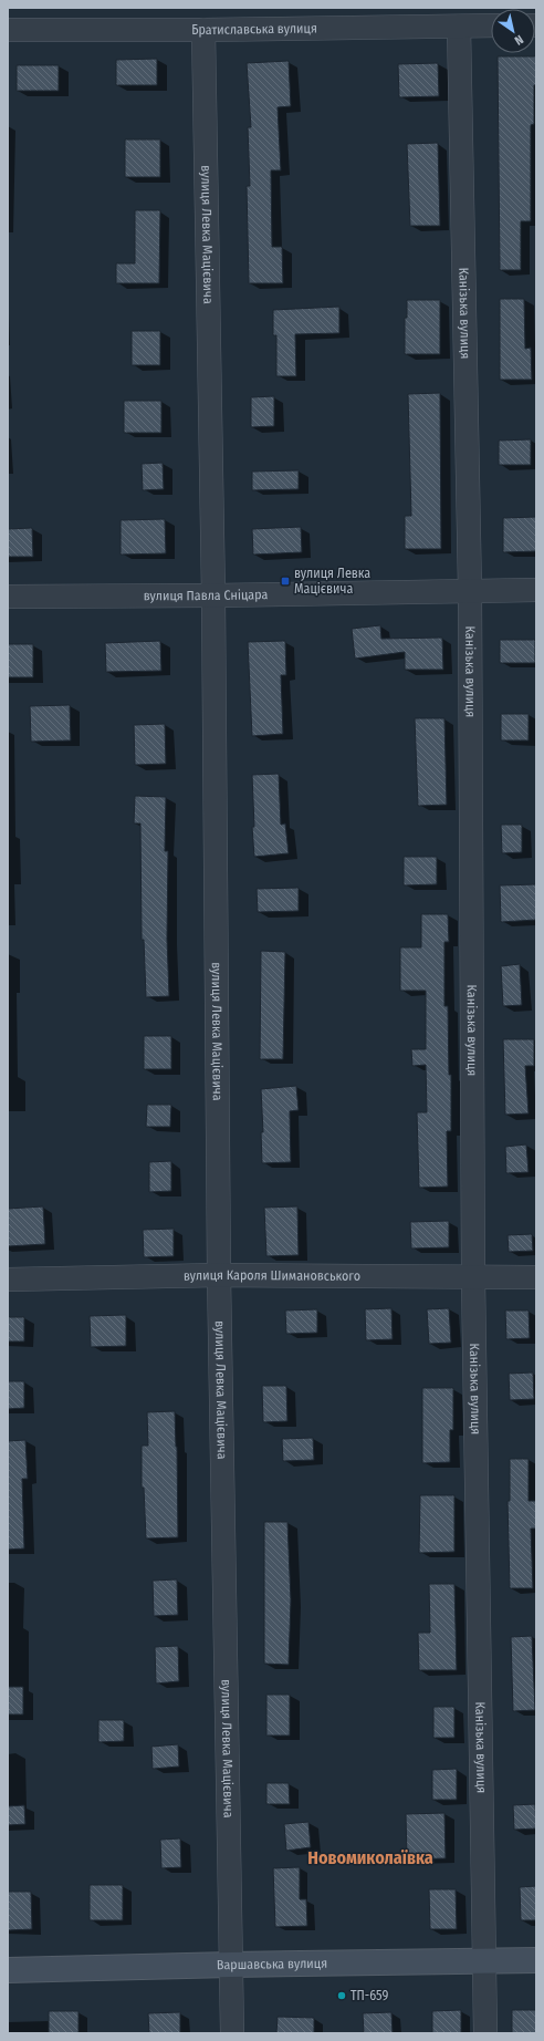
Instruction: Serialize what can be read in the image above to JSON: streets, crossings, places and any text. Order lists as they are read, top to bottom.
{
  "streets": {
    "street": [
      "Братиславська вулиця",
      "вулиця Левка Мацієвича",
      "Канізька вулиця",
      "вулиця Павла Сніцара",
      "вулиця Кароля Шимановського",
      "Варшавська вулиця"
    ]
  },
  "crossings": [
    ["Братиславська вулиця", "вулиця Левка Мацієвича"],
    ["Братиславська вулиця", "Канізька вулиця"],
    ["вулиця Левка Мацієвича", "вулиця Павла Сніцара"],
    ["вулиця Левка Мацієвича", "вулиця Кароля Шимановського"],
    ["вулиця Левка Мацієвича", "Варшавська вулиця"],
    ["Канізька вулиця", "вулиця Павла Сніцара"],
    ["Канізька вулиця", "вулиця Кароля Шимановського"],
    ["Канізька вулиця", "Варшавська вулиця"]
  ],
  "districts": ["Новомиколаївка"],
  "places": {
    "transit": ["вулиця Левка Мацієвича"],
    "other": ["ТП-659"]
  },
  "north": "bottom right"
}
